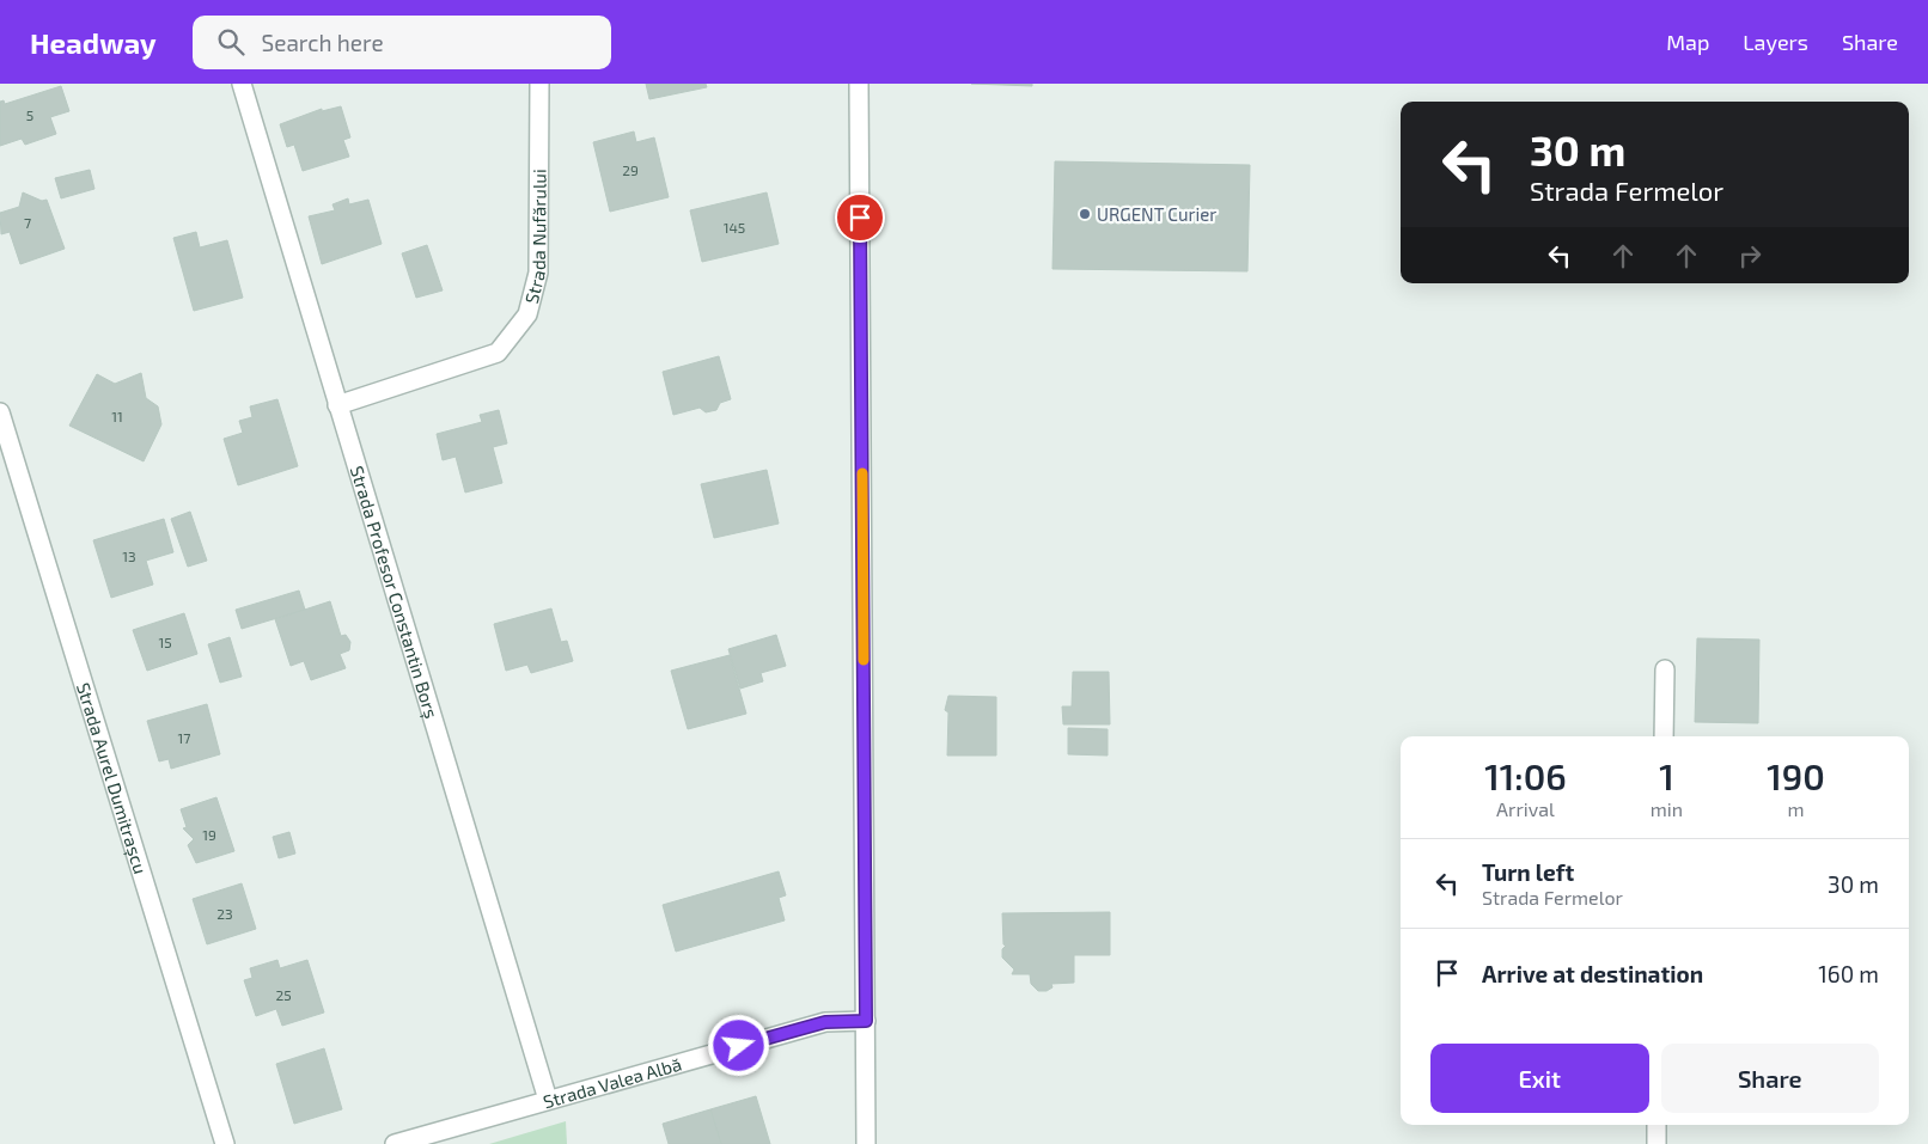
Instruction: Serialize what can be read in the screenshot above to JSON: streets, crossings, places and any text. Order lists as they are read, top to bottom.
{
  "streets": {
    "street": [
      "Strada Nufărului",
      "Strada Profesor Constantin Borș",
      "Strada Aurel Dumitrașcu",
      "Strada Valea Albă"
    ]
  },
  "crossings": [
    ["Strada Nufărului", "Strada Profesor Constantin Borș"],
    ["Strada Profesor Constantin Borș", "Strada Valea Albă"]
  ],
  "places": ["URGENT Curier"],
  "house_numbers": [
    "5",
    "29",
    "7",
    "145",
    "11",
    "13",
    "15",
    "17",
    "19",
    "23",
    "25"
  ],
  "page": {
    "header": "Headway",
    "search": "Search here",
    "nav": ["Map", "Layers", "Share"],
    "turn": ["30 m", "Strada Fermelor"],
    "eta": [
      "11:06",
      "Arrival",
      "1",
      "min",
      "190",
      "m"
    ],
    "list": [
      {
        "name": "Turn left",
        "note": "Strada Fermelor",
        "value": "30 m"
      },
      {
        "name": "Arrive at destination",
        "value": "160 m"
      }
    ],
    "buttons": ["Exit", "Share"]
  }
}
